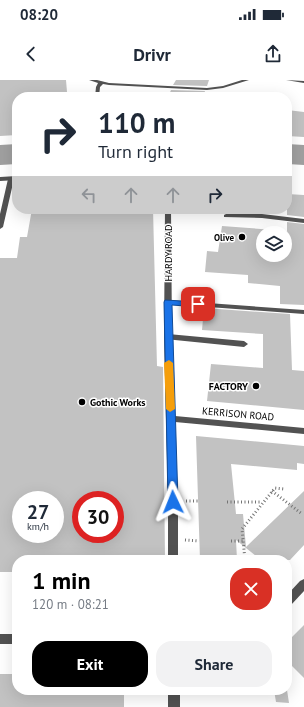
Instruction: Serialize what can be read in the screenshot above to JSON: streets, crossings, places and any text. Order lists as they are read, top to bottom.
{
  "streets": {
    "street": ["HARDY ROAD", "KERRISON ROAD"]
  },
  "crossings": [
    ["HARDY ROAD", "KERRISON ROAD"]
  ],
  "places": ["Olive", "FACTORY", "Gothic Works"],
  "page": {
    "status": "08:20",
    "header": "Drivr",
    "turn": ["110 m", "Turn right"],
    "speed": "27 km/h",
    "limit": "30",
    "heading": ["1 min", "120 m · 08:21"],
    "buttons": ["Exit", "Share"]
  }
}
